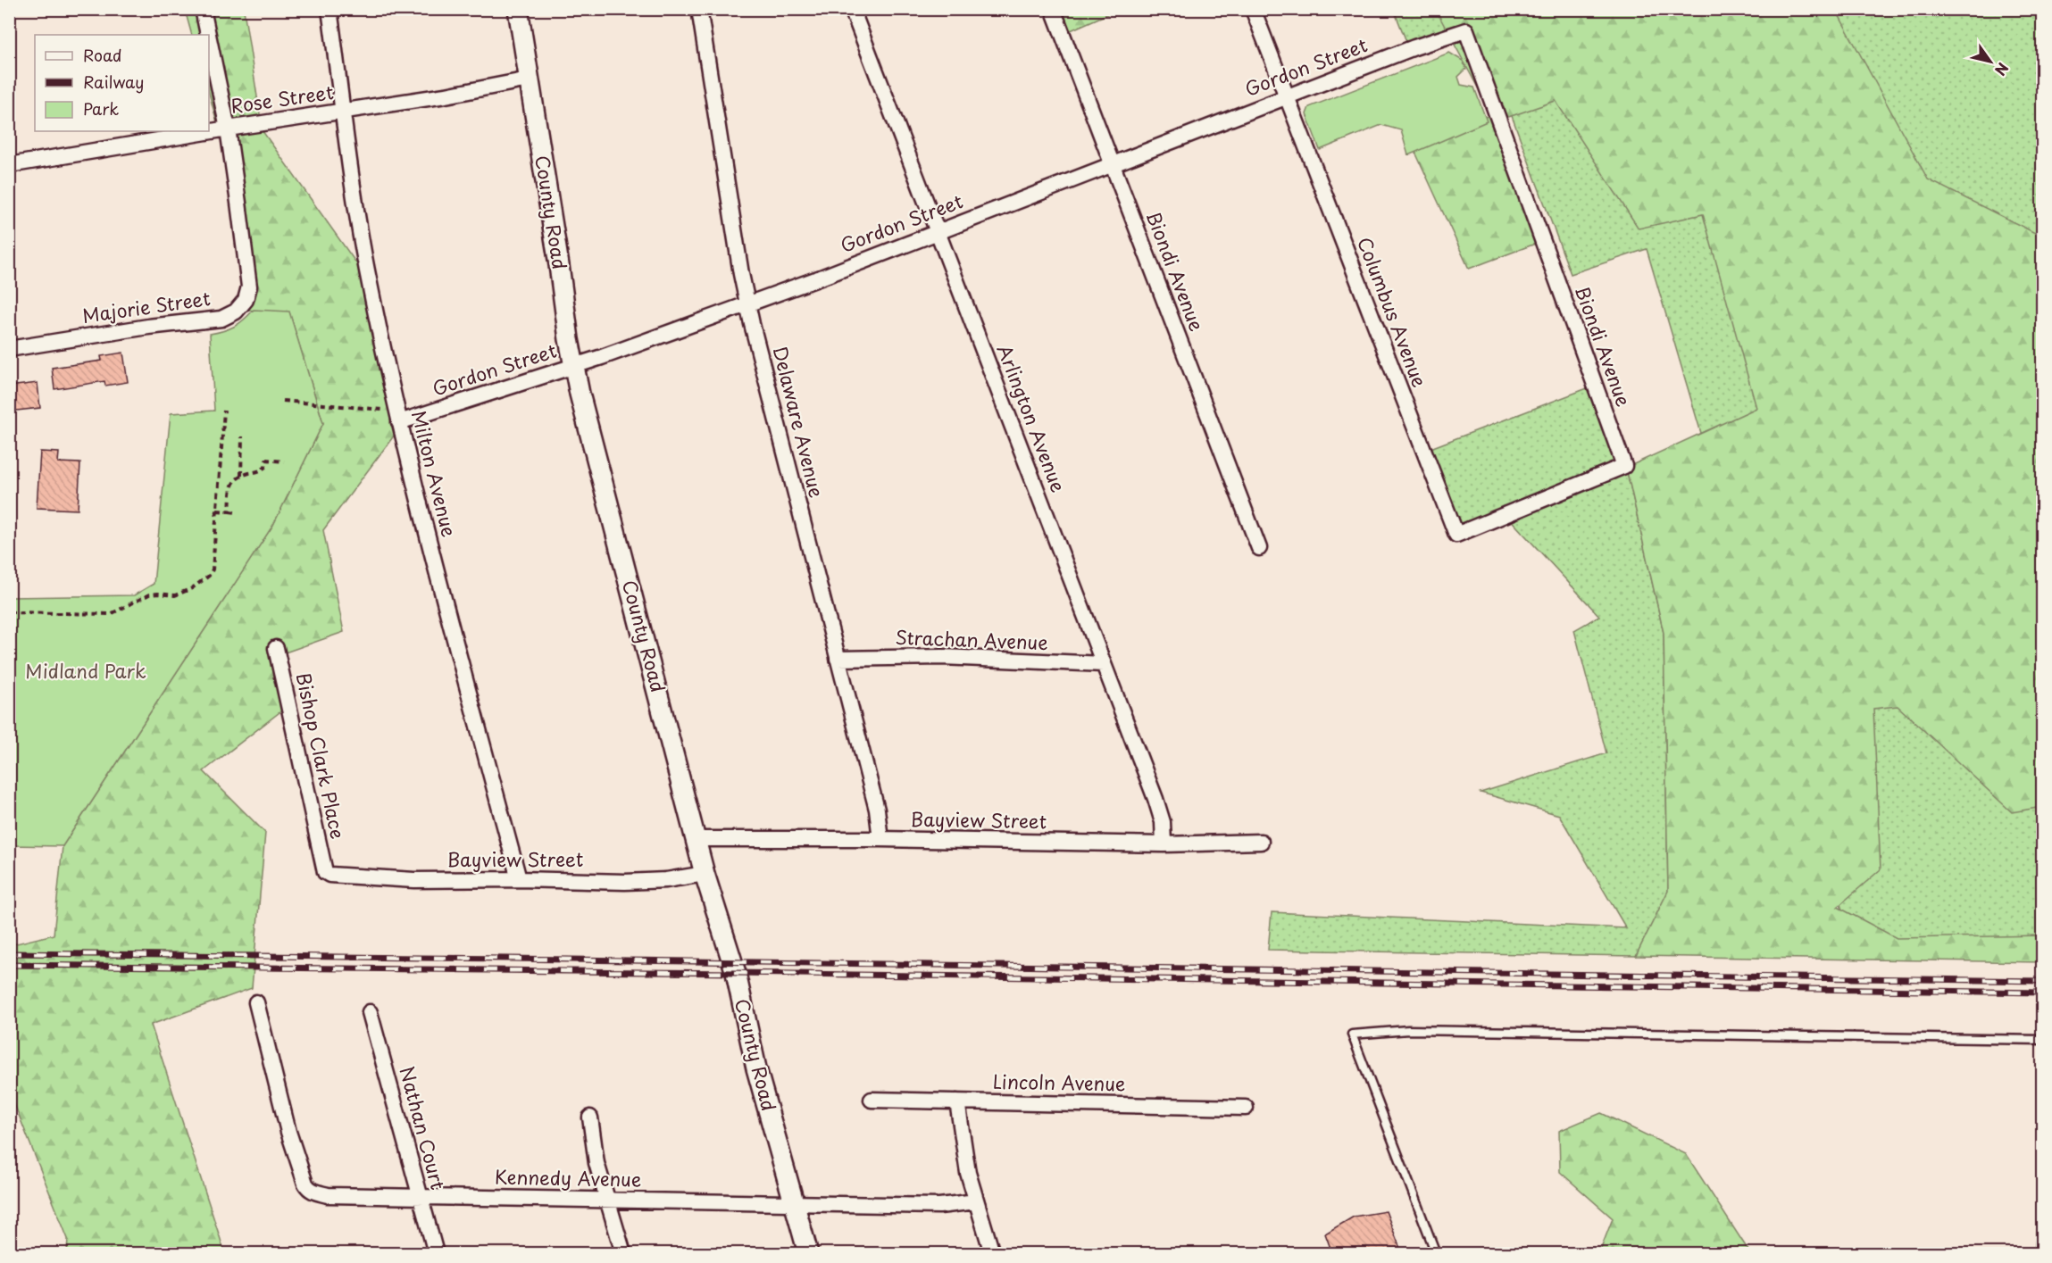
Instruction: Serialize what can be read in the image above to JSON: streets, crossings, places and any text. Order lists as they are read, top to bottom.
{
  "streets": {
    "street": [
      "Gordon Street",
      "Rose Street",
      "County Road",
      "Biondi Avenue",
      "Majorie Street",
      "Columbus Avenue",
      "Arlington Avenue",
      "Delaware Avenue",
      "Milton Avenue",
      "Strachan Avenue",
      "Bishop Clark Place",
      "Bayview Street",
      "Lincoln Avenue",
      "Nathan Court",
      "Kennedy Avenue"
    ]
  },
  "crossings": [
    ["Gordon Street", "County Road"],
    ["Gordon Street", "Biondi Avenue"],
    ["Gordon Street", "Columbus Avenue"],
    ["Gordon Street", "Arlington Avenue"],
    ["Gordon Street", "Delaware Avenue"],
    ["Gordon Street", "Milton Avenue"],
    ["Rose Street", "County Road"],
    ["Rose Street", "Majorie Street"],
    ["Rose Street", "Milton Avenue"],
    ["County Road", "Bayview Street"],
    ["County Road", "Kennedy Avenue"],
    ["Biondi Avenue", "Columbus Avenue"],
    ["Arlington Avenue", "Strachan Avenue"],
    ["Arlington Avenue", "Bayview Street"],
    ["Delaware Avenue", "Strachan Avenue"],
    ["Delaware Avenue", "Bayview Street"],
    ["Milton Avenue", "Bayview Street"],
    ["Bishop Clark Place", "Bayview Street"],
    ["Nathan Court", "Kennedy Avenue"]
  ],
  "parks": ["Midland Park"],
  "legend": ["Road", "Railway", "Park"],
  "north": "bottom right"
}
